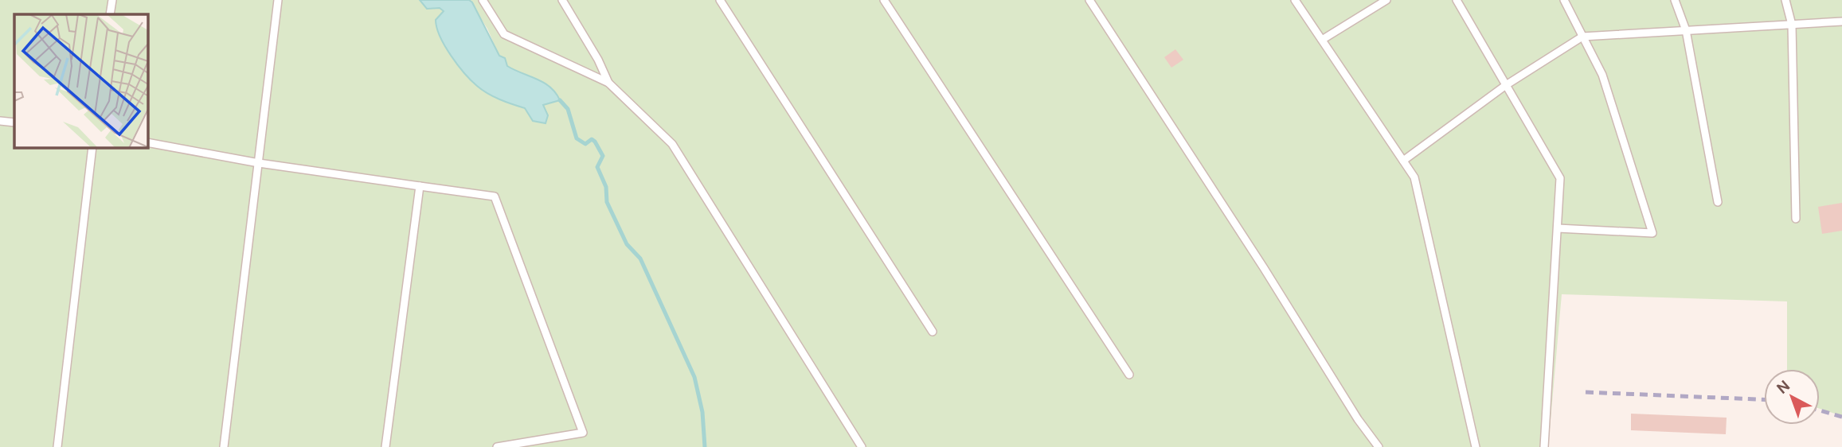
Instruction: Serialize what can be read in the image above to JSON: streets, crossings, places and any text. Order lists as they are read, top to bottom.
{
  "north": "top left"
}
